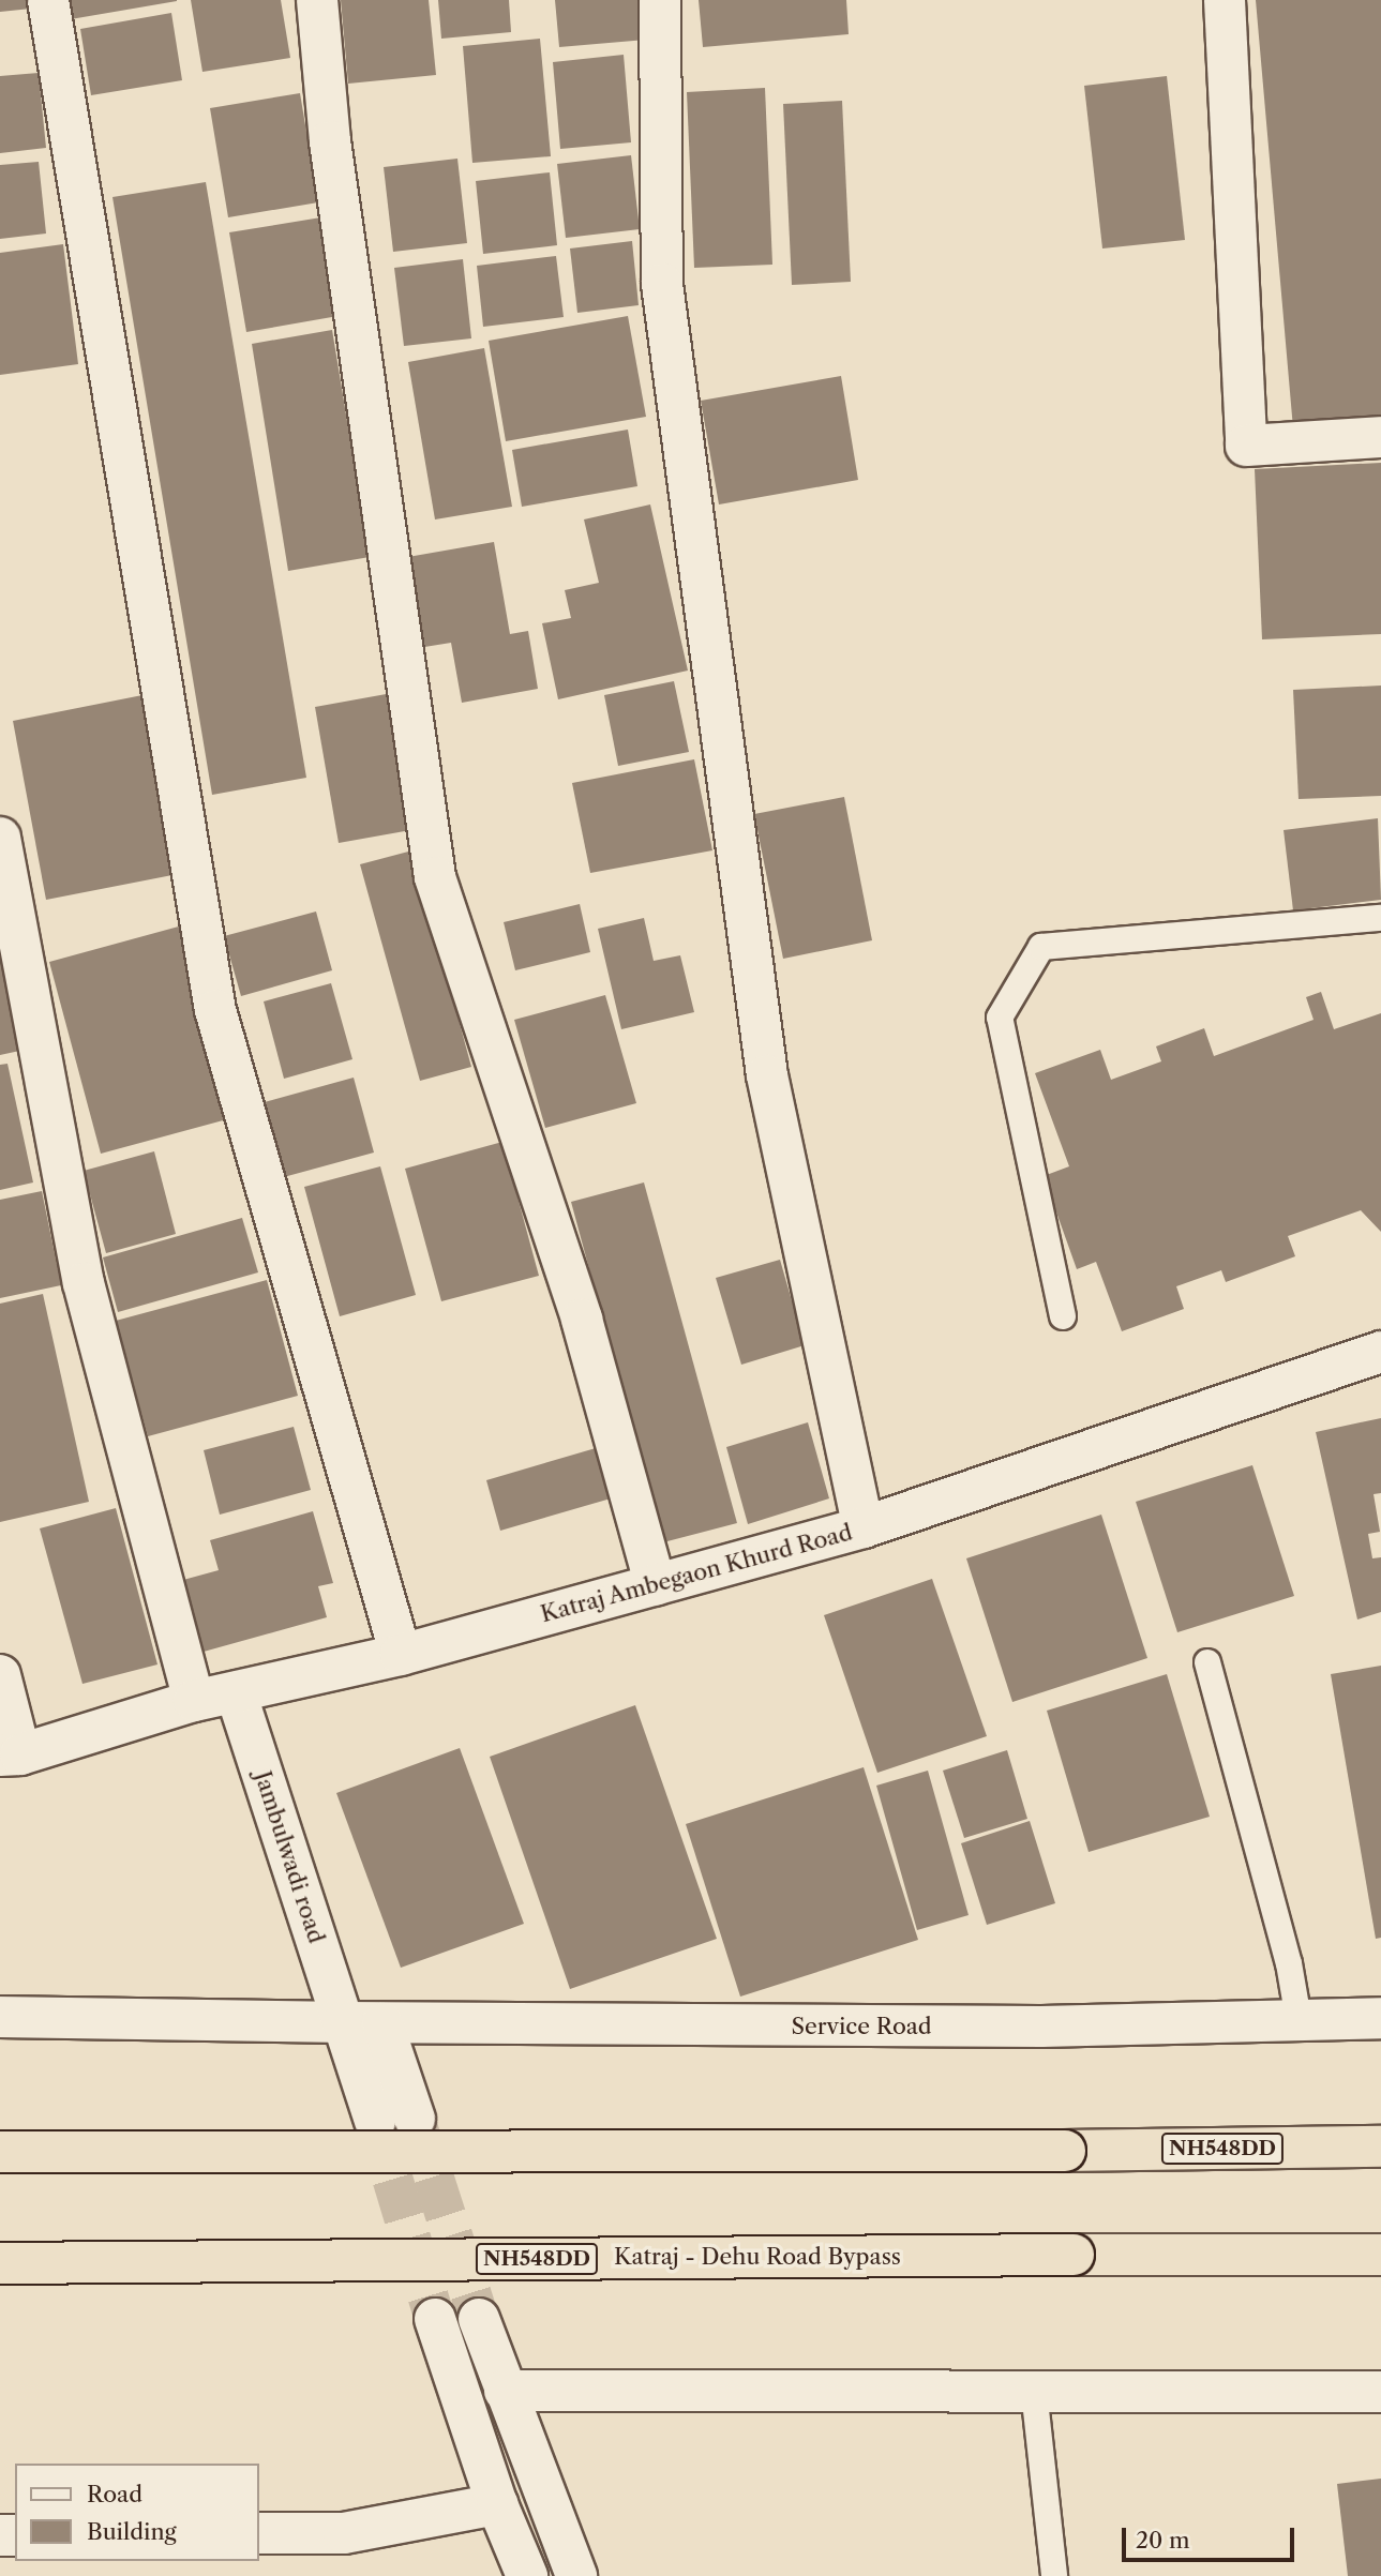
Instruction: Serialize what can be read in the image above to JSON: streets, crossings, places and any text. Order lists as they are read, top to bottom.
{
  "streets": {
    "highway": ["NH548DD", "Katraj - Dehu Road Bypass"],
    "street": ["Katraj Ambegaon Khurd Road", "Jambulwadi road", "Service Road"]
  },
  "crossings": [
    ["Katraj Ambegaon Khurd Road", "Jambulwadi road"],
    ["Jambulwadi road", "Service Road"]
  ],
  "legend": ["Road", "Building"],
  "scale_bar": "20 m"
}
